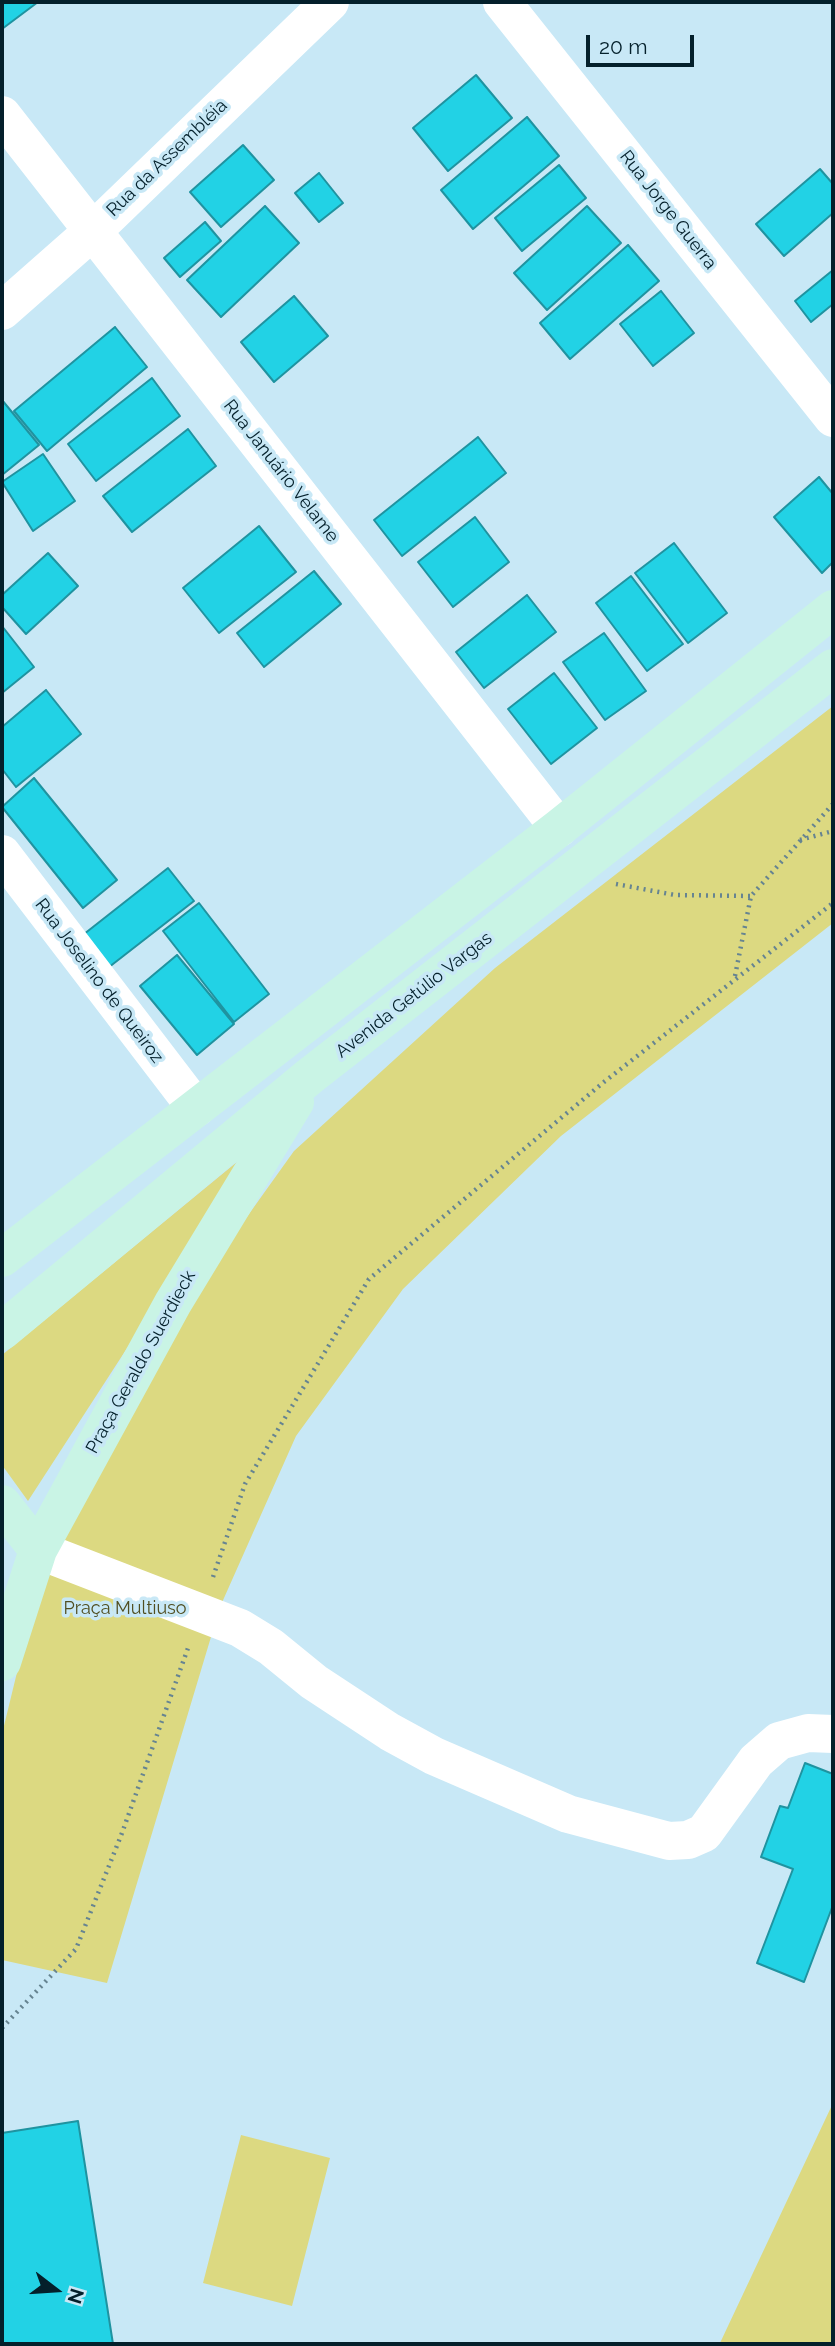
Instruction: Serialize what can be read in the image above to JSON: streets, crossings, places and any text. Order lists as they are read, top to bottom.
{
  "streets": {
    "main road": ["Avenida Getúlio Vargas", "Praça Geraldo Suerdieck"],
    "street": [
      "Rua da Assembléia",
      "Rua Jorge Guerra",
      "Rua Januário Velame",
      "Rua Joselino de Queiroz"
    ]
  },
  "crossings": [
    ["Rua da Assembléia", "Rua Januário Velame"],
    ["Avenida Getúlio Vargas", "Praça Geraldo Suerdieck"]
  ],
  "parks": ["Praça Multiuso"],
  "scale_bar": "20 m",
  "north": "right"
}
